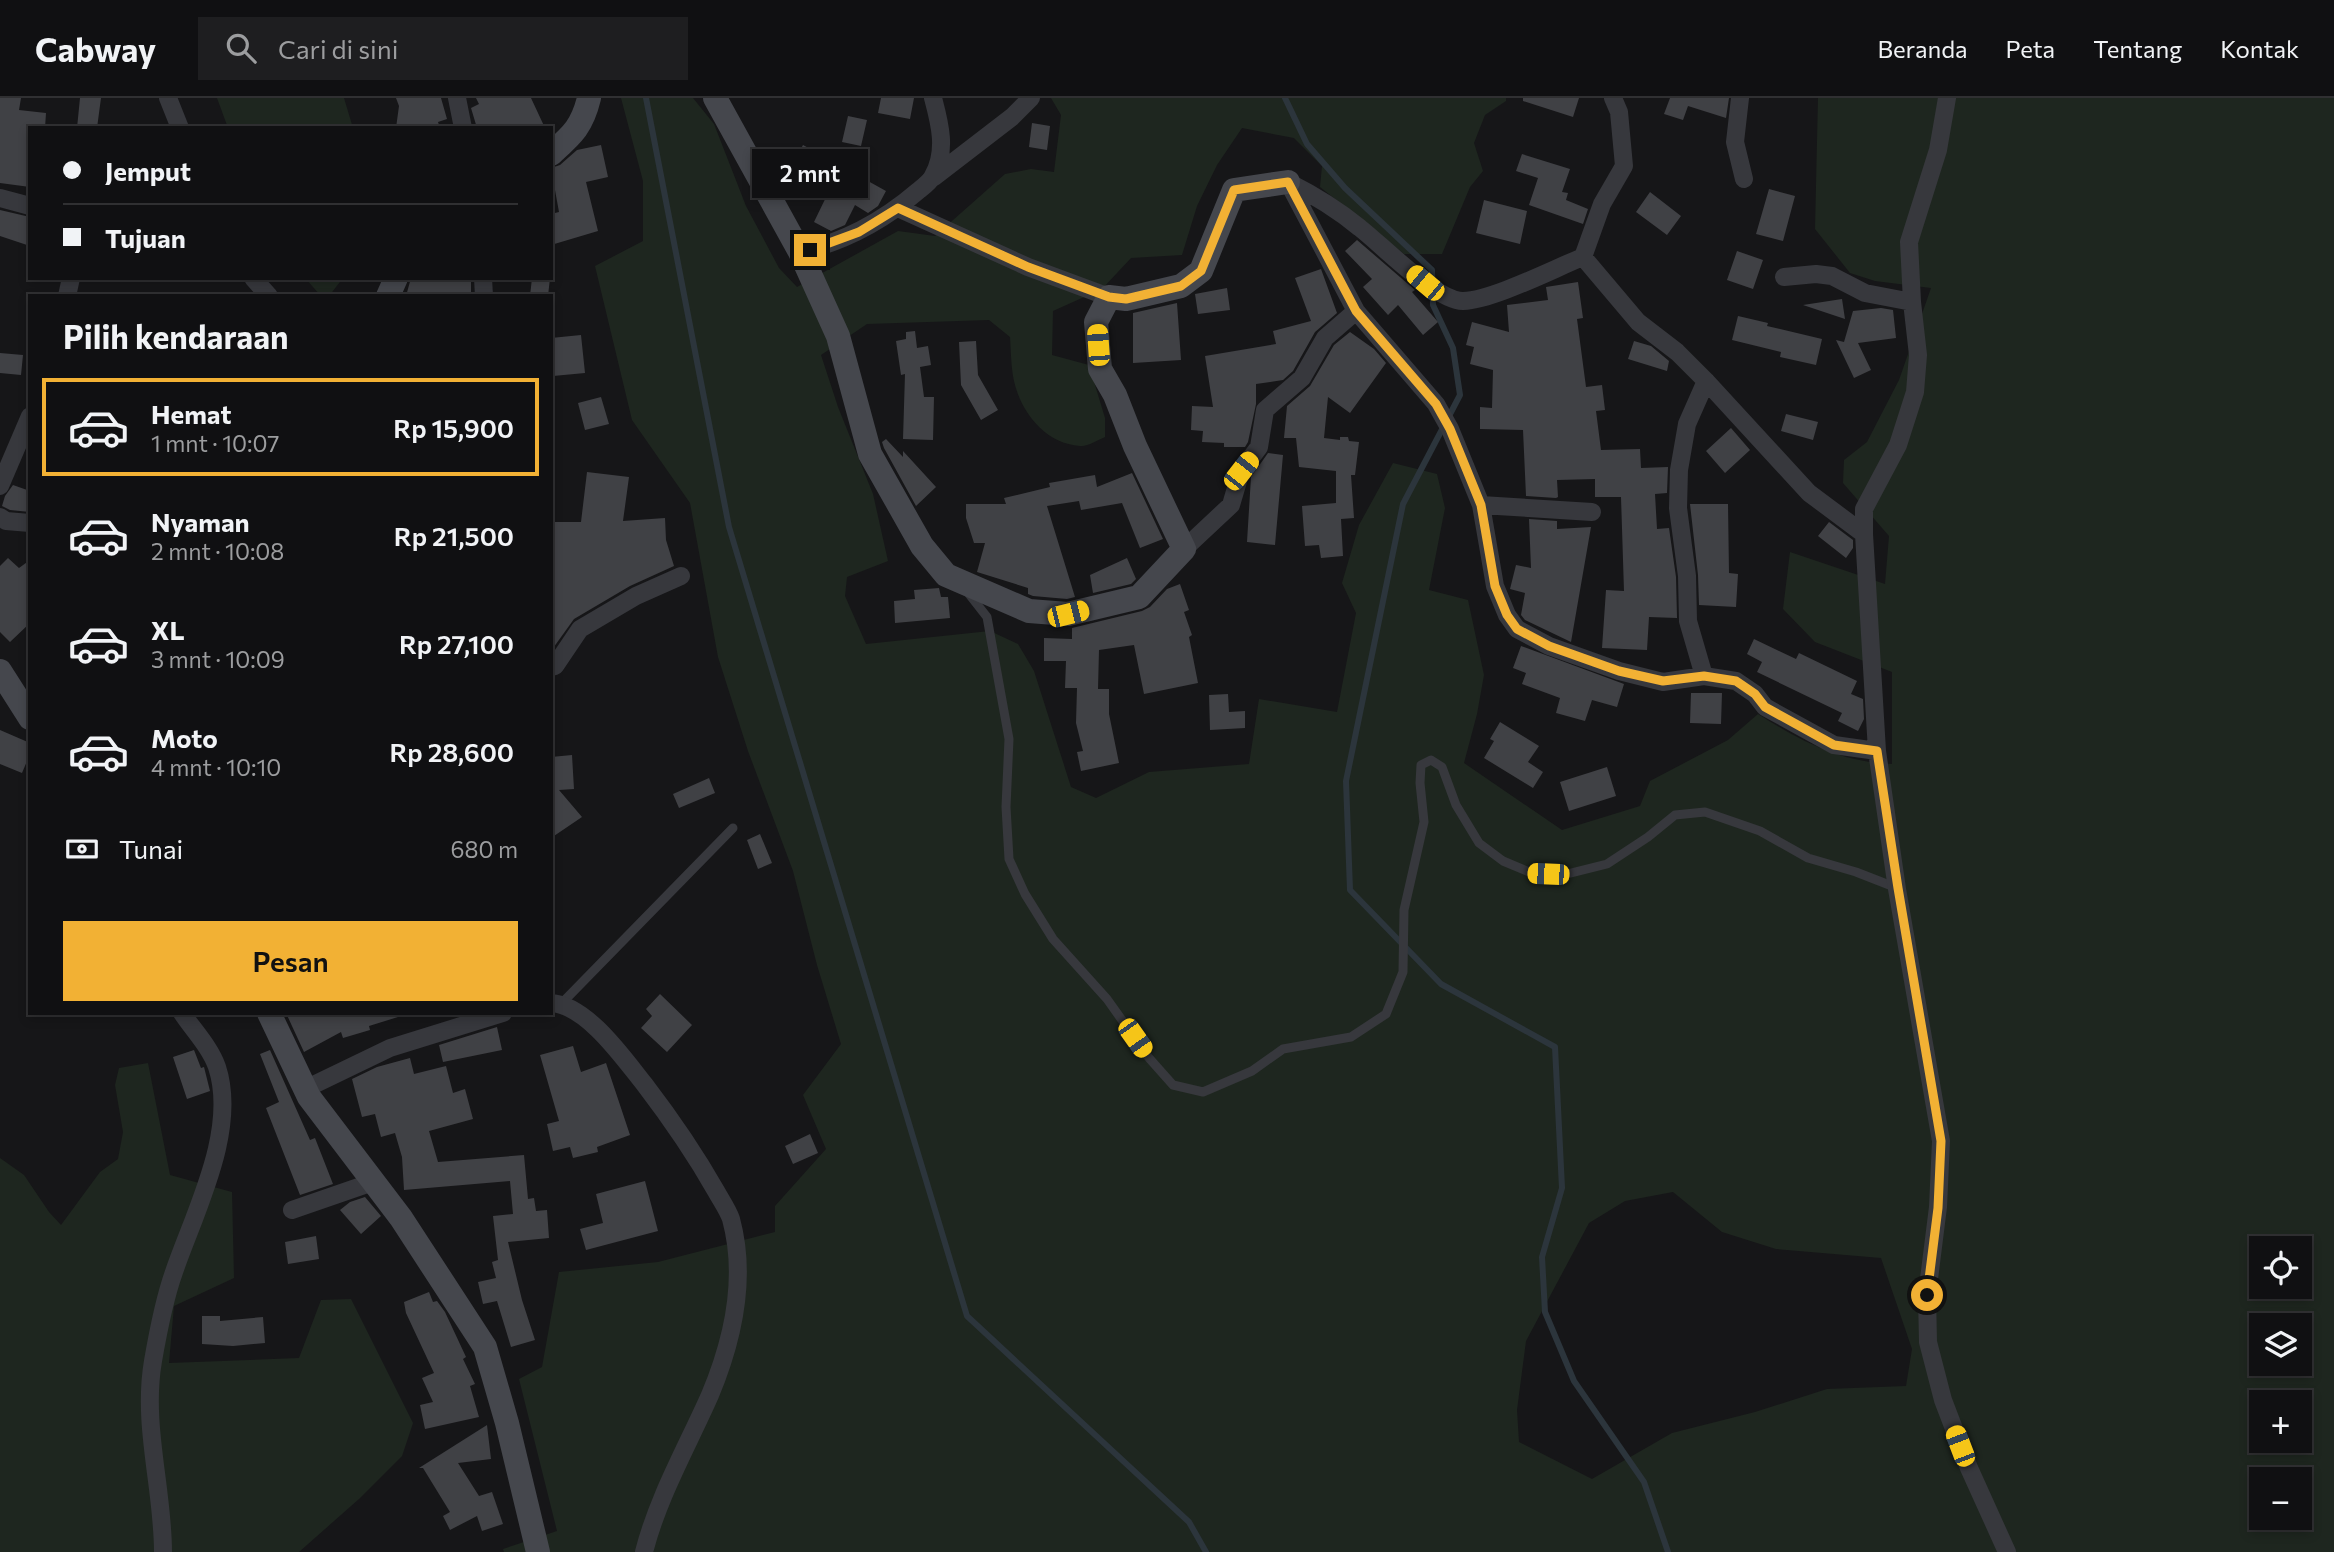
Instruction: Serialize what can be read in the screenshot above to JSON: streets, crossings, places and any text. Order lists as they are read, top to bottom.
{
  "page": {
    "header": "Cabway",
    "search": "Cari di sini",
    "nav": [
      "Beranda",
      "Peta",
      "Tentang",
      "Kontak"
    ],
    "banner": ["Jemput", "Tujuan"],
    "bubble": "2 mnt",
    "heading": "Pilih kendaraan",
    "list": [
      {
        "name": "Hemat",
        "note": "1 mnt · 10:07",
        "value": "Rp 15,900"
      },
      {
        "name": "Nyaman",
        "note": "2 mnt · 10:08",
        "value": "Rp 21,500"
      },
      {
        "name": "XL",
        "note": "3 mnt · 10:09",
        "value": "Rp 27,100"
      },
      {
        "name": "Moto",
        "note": "4 mnt · 10:10",
        "value": "Rp 28,600"
      }
    ],
    "pay": ["Tunai", "680 m"],
    "buttons": "Pesan",
    "map_buttons": ["+", "−"]
  }
}
